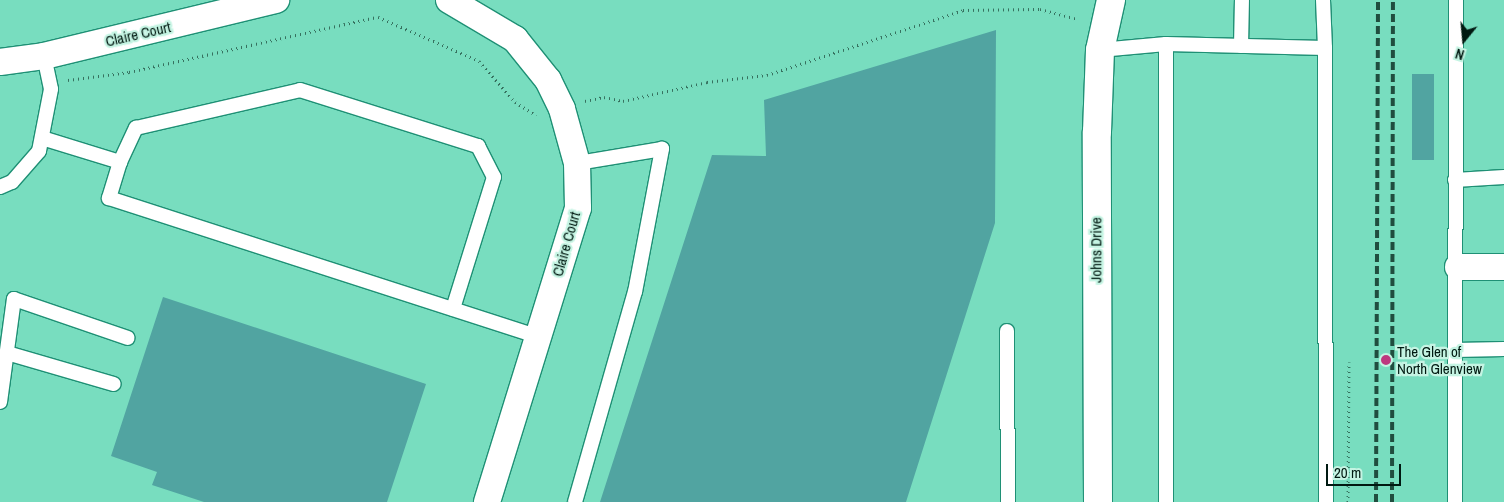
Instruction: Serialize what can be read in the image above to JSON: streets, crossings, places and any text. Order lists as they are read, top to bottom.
{
  "streets": {
    "street": ["Claire Court", "Johns Drive"]
  },
  "places": ["The Glen of North Glenview"],
  "scale_bar": "20 m",
  "north": "bottom"
}
